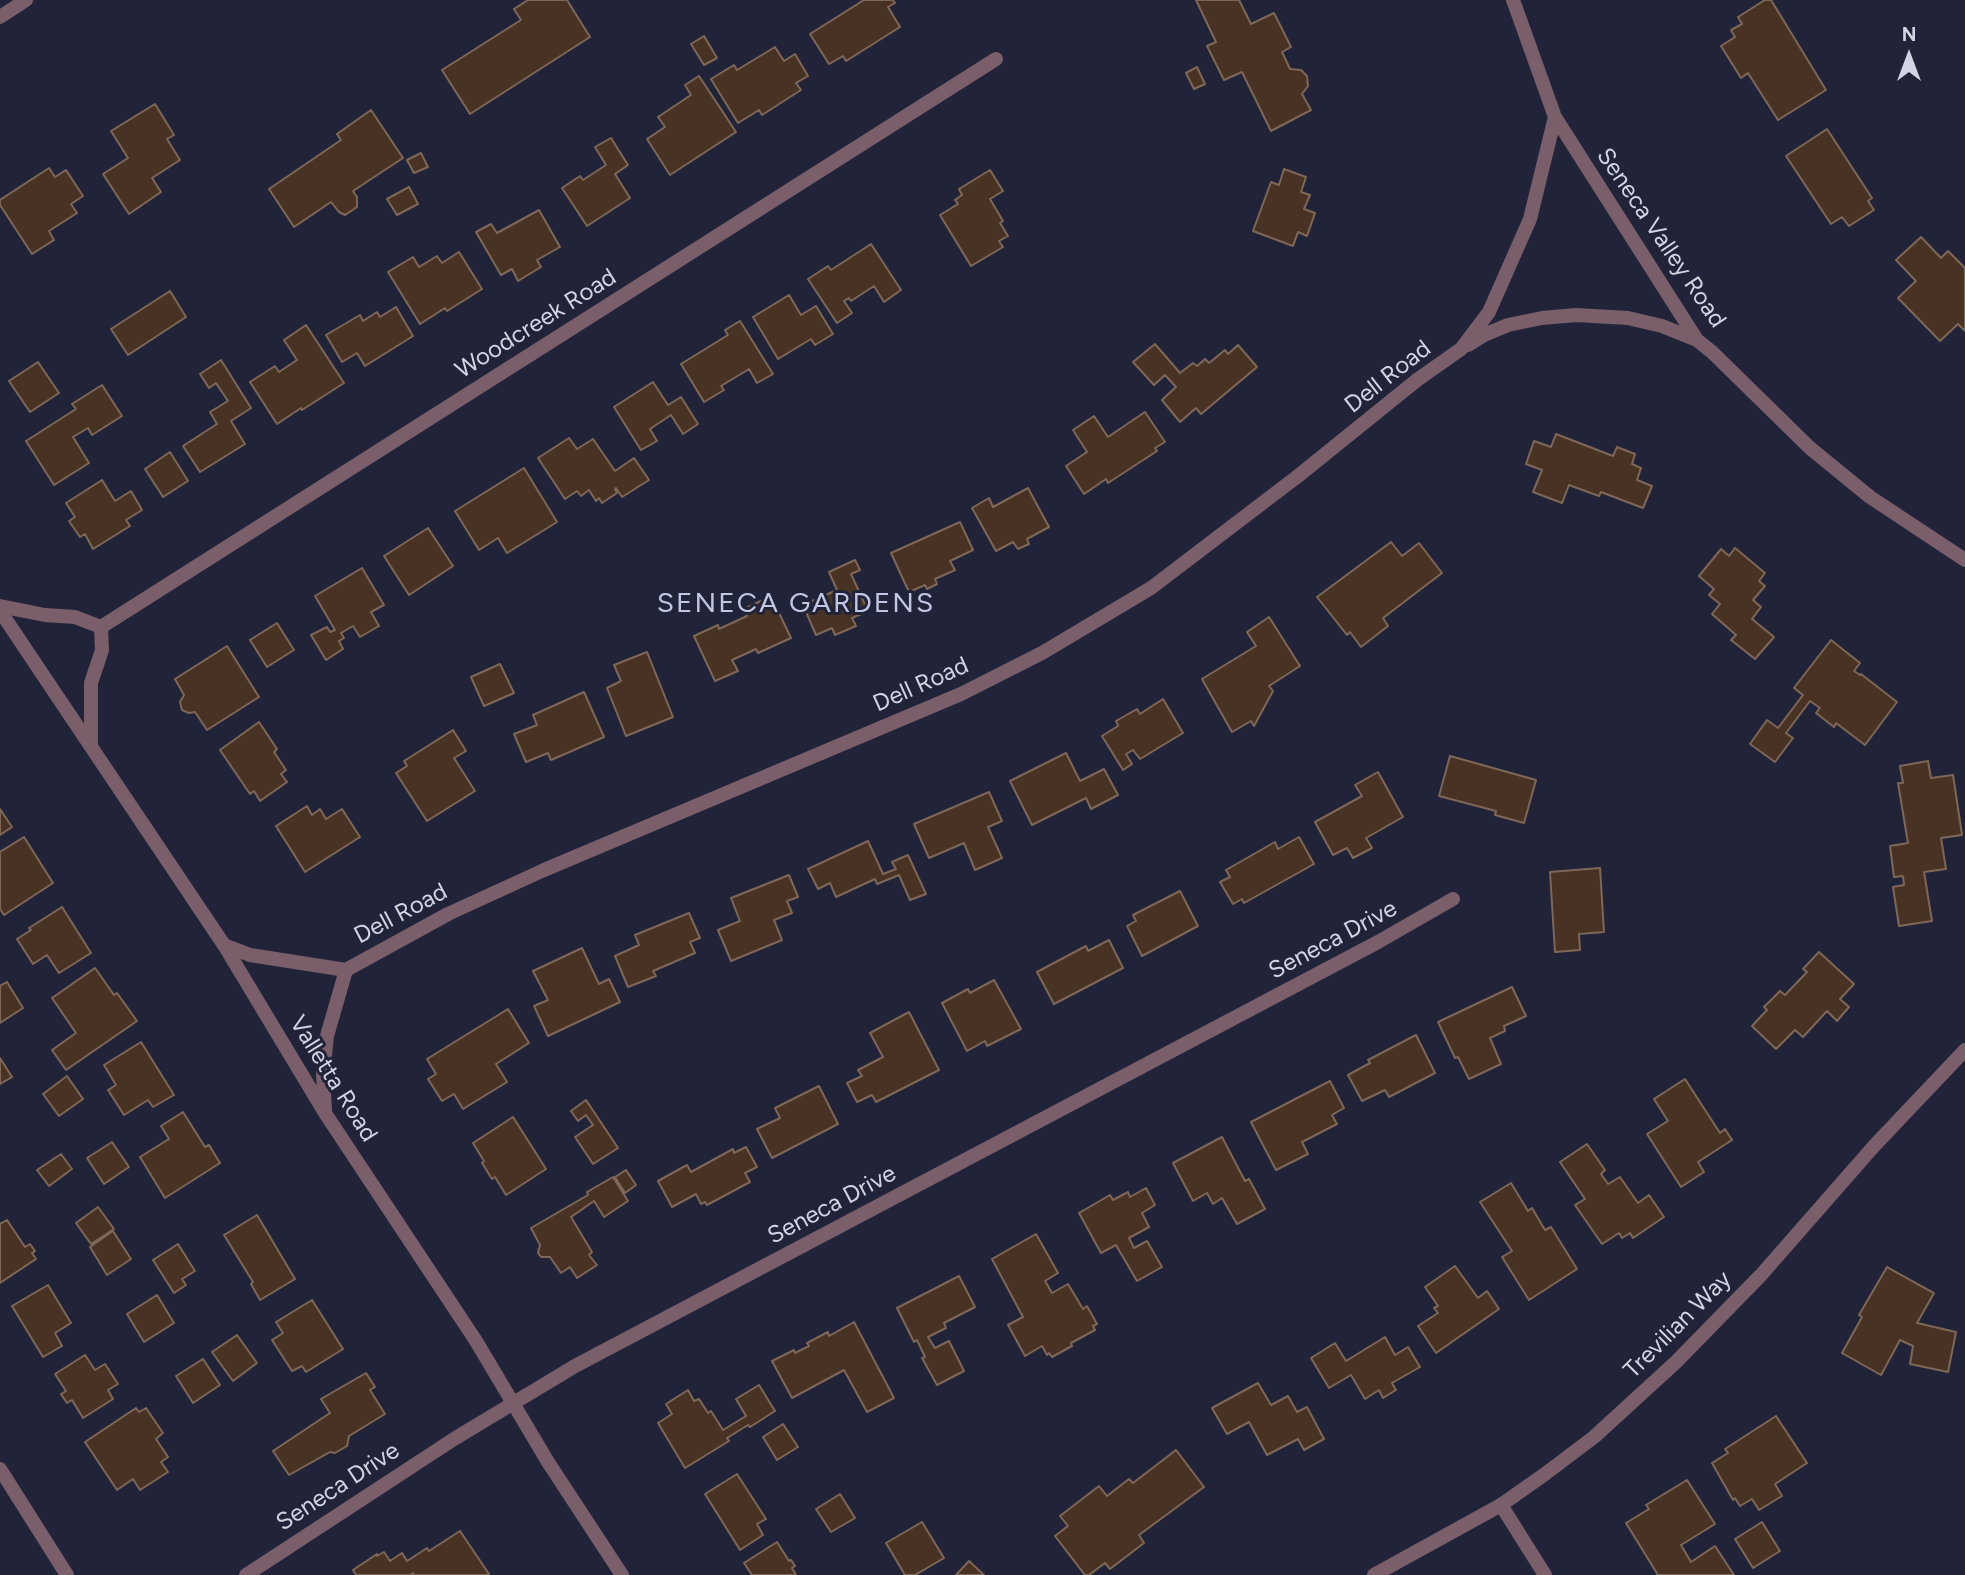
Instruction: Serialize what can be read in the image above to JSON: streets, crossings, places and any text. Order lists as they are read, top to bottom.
{
  "streets": {
    "street": [
      "Seneca Valley Road",
      "Woodcreek Road",
      "Dell Road",
      "Seneca Drive",
      "Valletta Road",
      "Trevilian Way"
    ]
  },
  "crossings": [
    ["Seneca Valley Road", "Dell Road"],
    ["Dell Road", "Valletta Road"],
    ["Seneca Drive", "Valletta Road"]
  ],
  "districts": ["SENECA GARDENS"],
  "north": "top"
}
